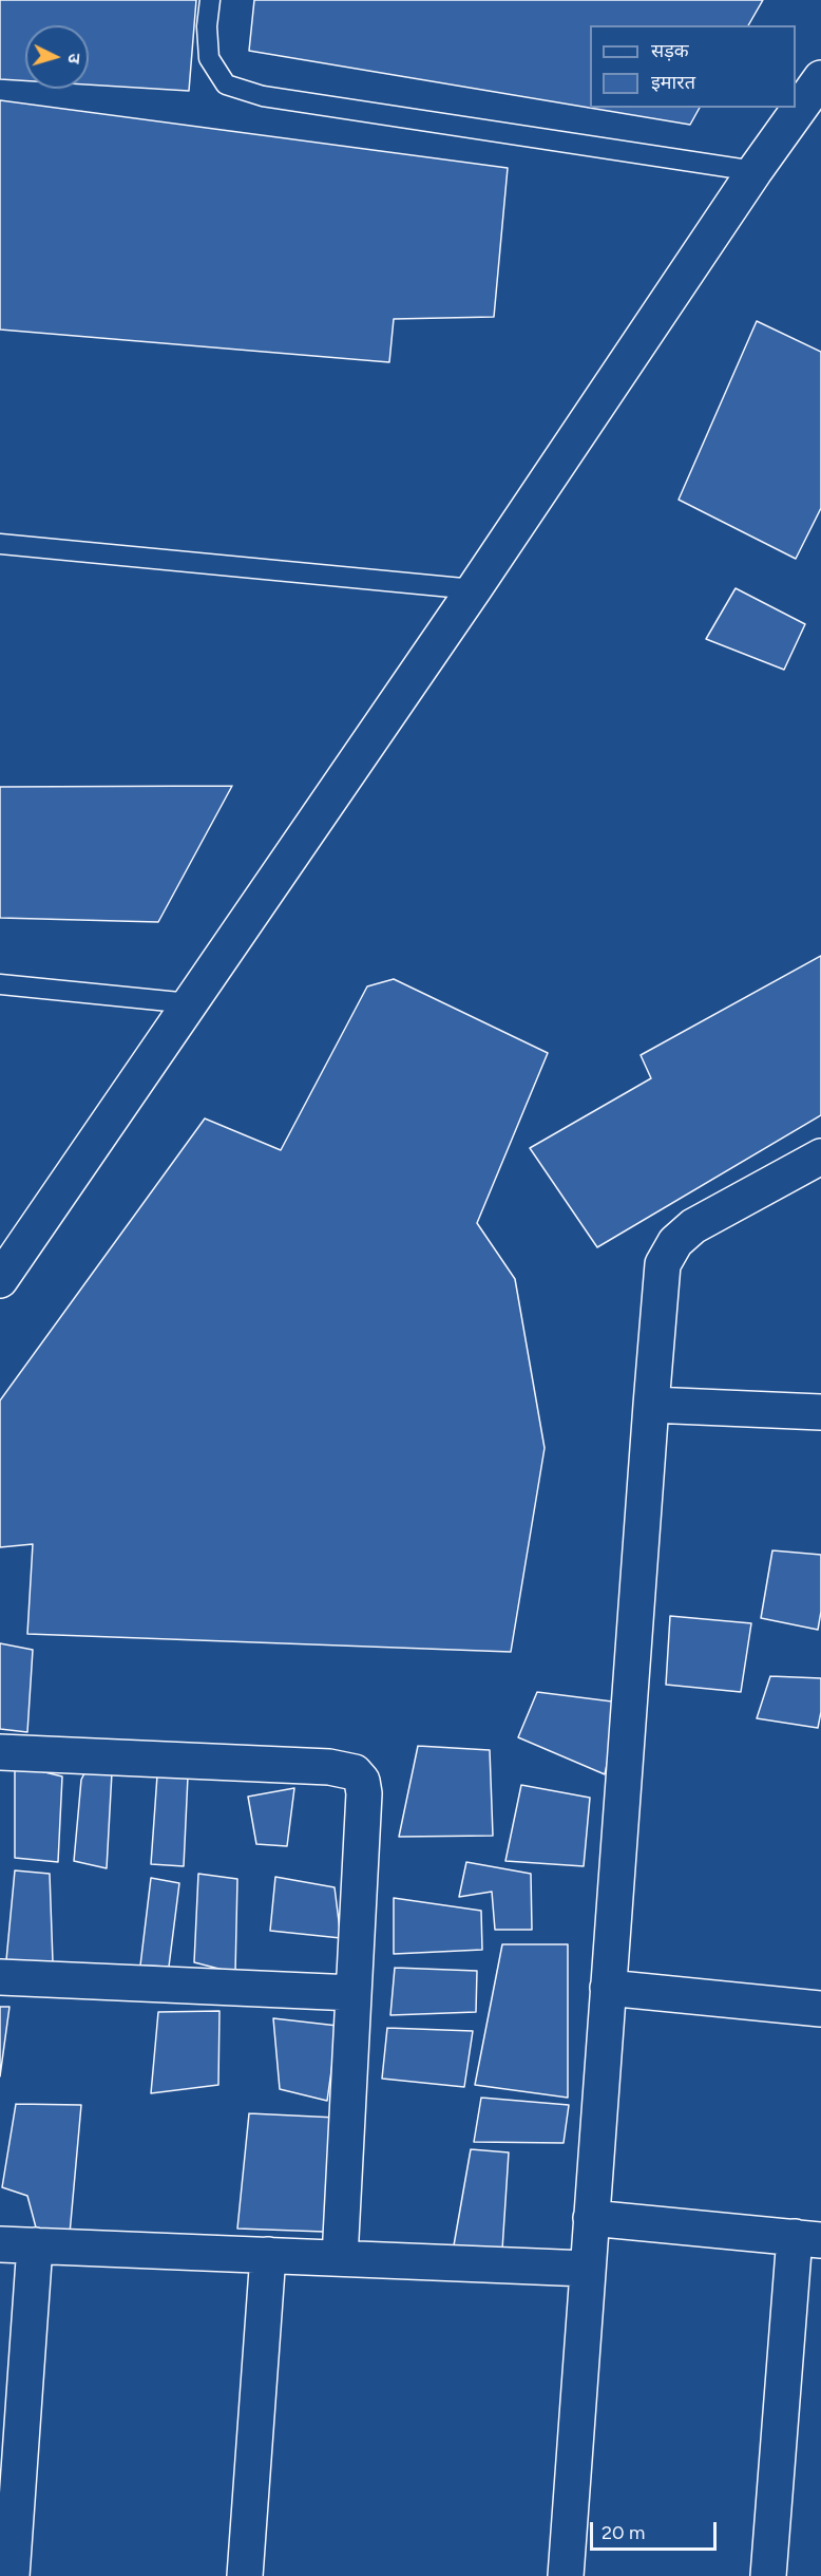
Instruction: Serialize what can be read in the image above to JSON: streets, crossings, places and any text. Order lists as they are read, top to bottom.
{
  "legend": ["सड़क", "इमारत"],
  "scale_bar": "20 m",
  "north": "right"
}
